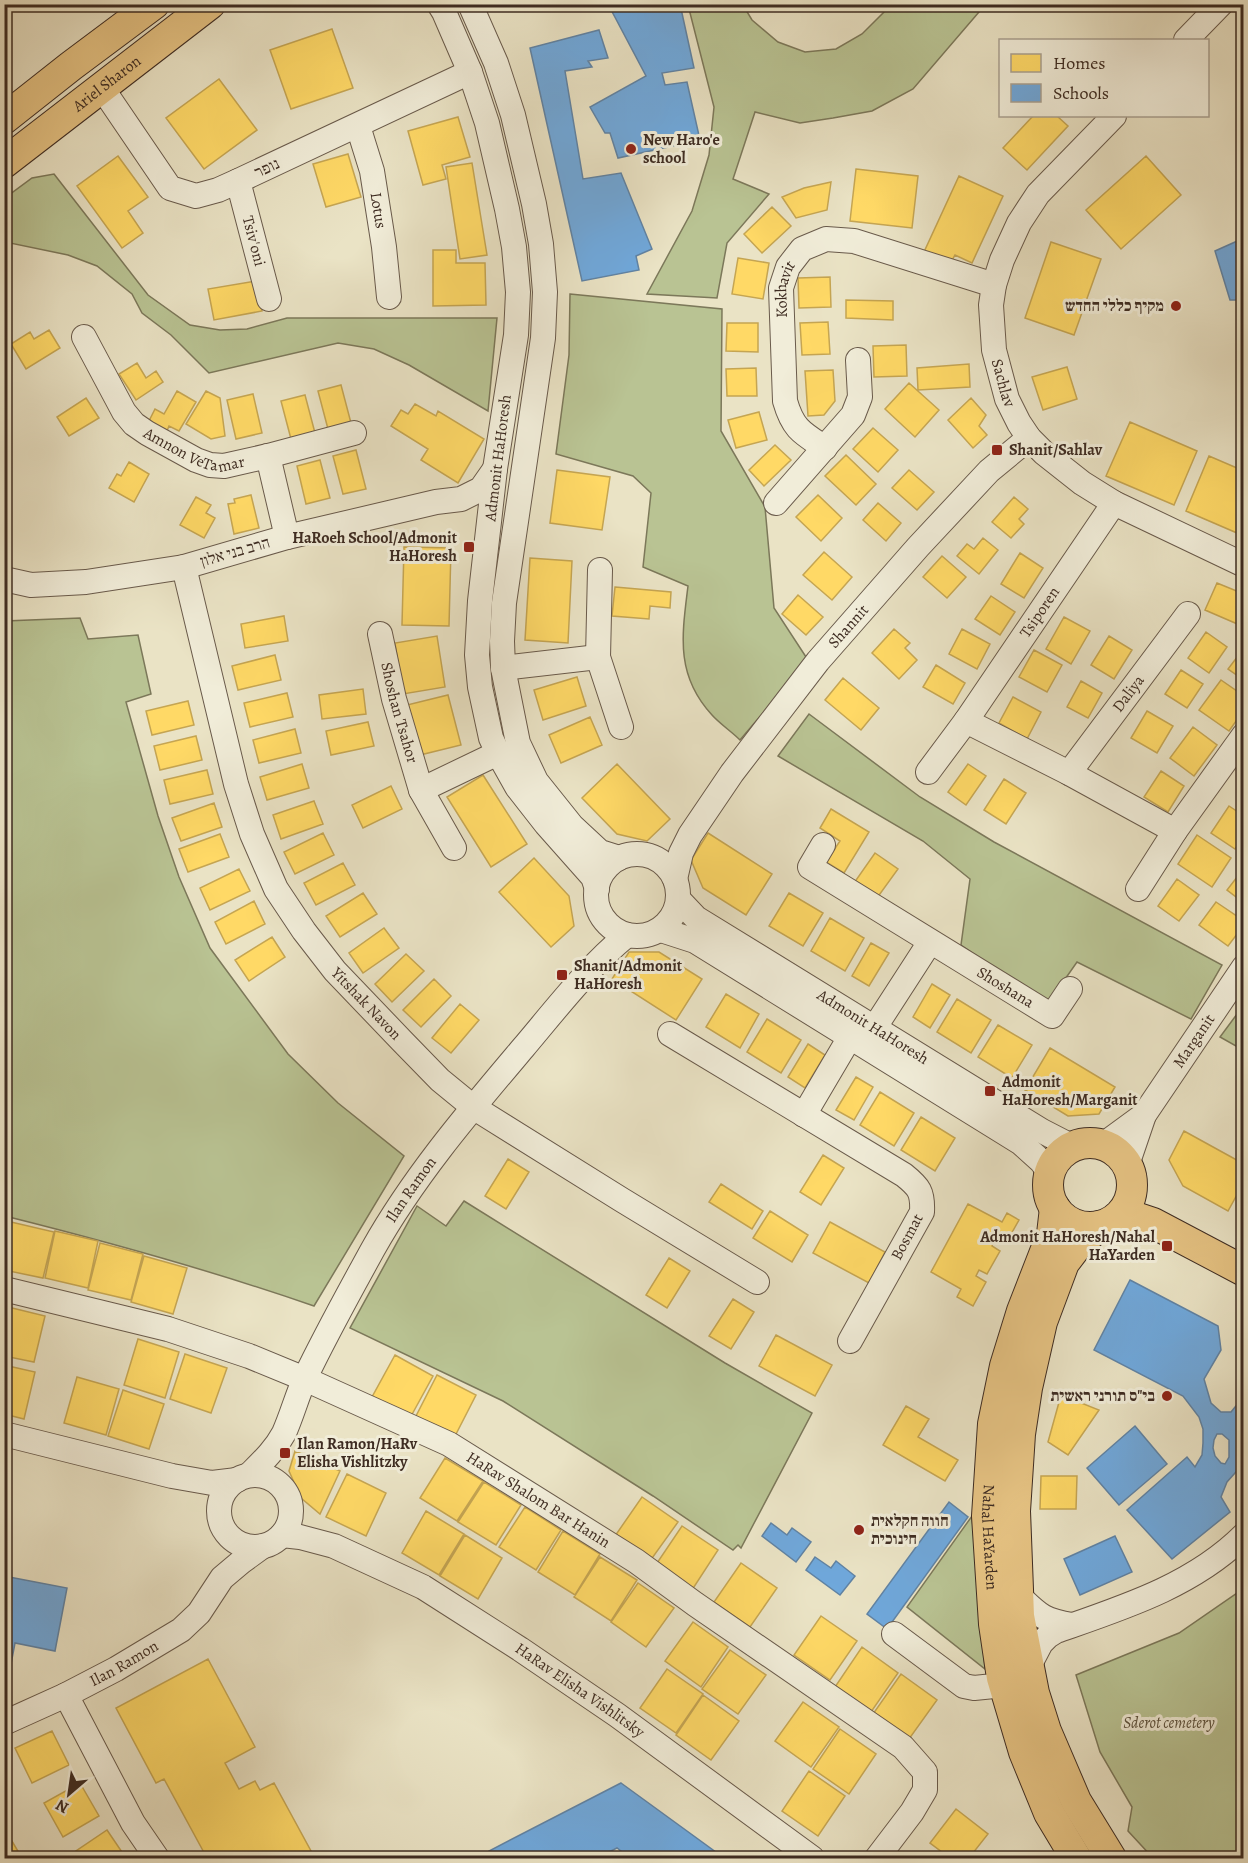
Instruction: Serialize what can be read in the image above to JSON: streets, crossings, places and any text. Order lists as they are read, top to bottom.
{
  "streets": {
    "main road": ["Ariel Sharon", "Nahal HaYarden"],
    "street": [
      "נופר",
      "Lotus",
      "Tsiv'oni",
      "Kokhavit",
      "Sachlav",
      "Amnon VeTamar",
      "Admonit HaHoresh",
      "הרב בני אלון",
      "Tsiporen",
      "Shannit",
      "Daliya",
      "Shoshan Tsahor",
      "Shoshana",
      "Yitshak Navon",
      "Marganit",
      "Ilan Ramon",
      "Bosmat",
      "HaRav Shalom Bar Hanin",
      "HaRav Elisha Vishlitsky"
    ]
  },
  "crossings": [
    ["Ariel Sharon", "נופר"],
    ["נופר", "Lotus"],
    ["נופר", "Tsiv'oni"],
    ["נופר", "Admonit HaHoresh"],
    ["Kokhavit", "Sachlav"],
    ["Sachlav", "Tsiporen"],
    ["Sachlav", "Shannit"],
    ["Admonit HaHoresh", "הרב בני אלון"],
    ["Admonit HaHoresh", "Shannit"],
    ["Admonit HaHoresh", "Marganit"],
    ["Admonit HaHoresh", "Ilan Ramon"],
    ["Admonit HaHoresh", "Nahal HaYarden"],
    ["הרב בני אלון", "Yitshak Navon"],
    ["Shannit", "Ilan Ramon"],
    ["Yitshak Navon", "Ilan Ramon"],
    ["Marganit", "Nahal HaYarden"],
    ["Ilan Ramon", "HaRav Shalom Bar Hanin"],
    ["Ilan Ramon", "HaRav Elisha Vishlitsky"]
  ],
  "parks": ["Sderot cemetery"],
  "places": {
    "other": [
      "New Haro'e school",
      "מקיף כללי החדש",
      "בי\"ס תורני ראשית",
      "חווה חקלאית חינוכית"
    ],
    "transit": [
      "Shanit/Sahlav",
      "HaRoeh School/Admonit HaHoresh",
      "Shanit/Admonit HaHoresh",
      "Admonit HaHoresh/Marganit",
      "Admonit HaHoresh/Nahal HaYarden",
      "Ilan Ramon/HaRv Elisha Vishlitzky"
    ]
  },
  "legend": ["Homes", "Schools"],
  "north": "bottom left"
}
